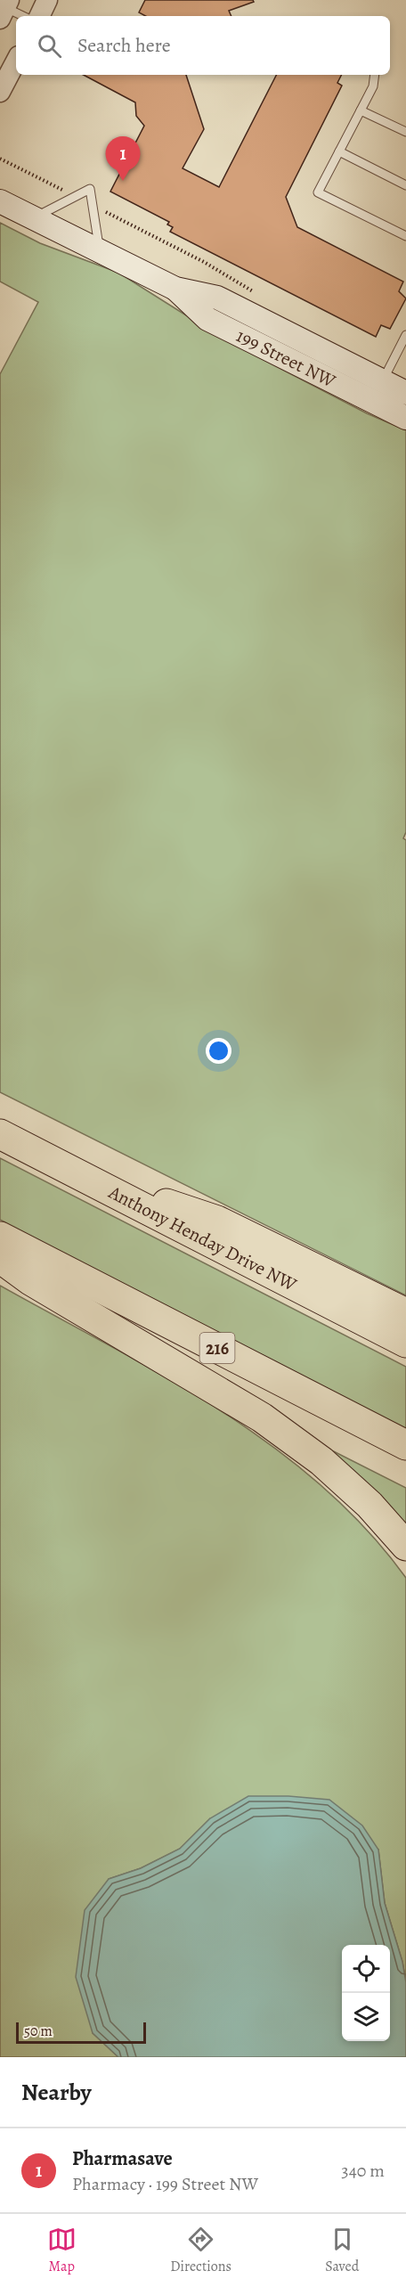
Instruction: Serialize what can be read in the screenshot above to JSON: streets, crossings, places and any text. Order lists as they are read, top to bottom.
{
  "streets": {
    "highway": ["Anthony Henday Drive NW", "216"],
    "main road": ["199 Street NW"]
  },
  "scale_bar": "50 m",
  "page": {
    "search": "Search here",
    "pins": "1",
    "scale": "50 m",
    "heading": "Nearby",
    "list": [
      {
        "mark": "1",
        "name": "Pharmasave",
        "note": "Pharmacy · 199 Street NW",
        "value": "340 m"
      }
    ],
    "nav": ["Map", "Directions", "Saved"]
  }
}
